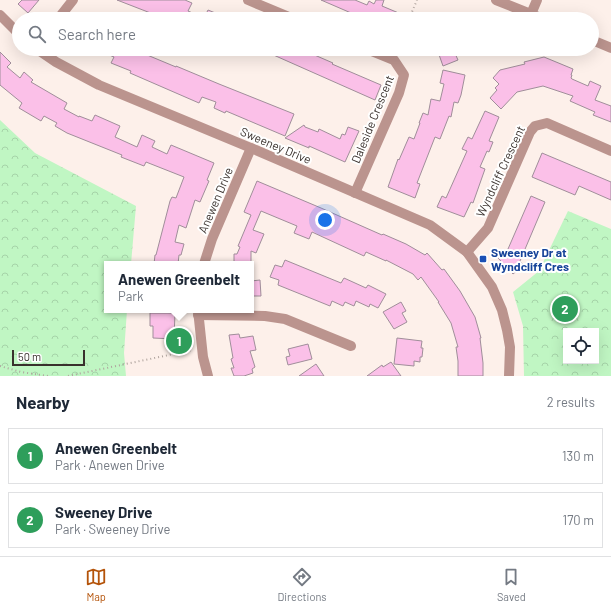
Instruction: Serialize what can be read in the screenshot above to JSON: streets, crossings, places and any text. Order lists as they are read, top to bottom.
{
  "streets": {
    "street": [
      "Daleside Crescent",
      "Sweeney Drive",
      "Wyndcliff Crescent",
      "Anewen Drive"
    ]
  },
  "crossings": [
    ["Daleside Crescent", "Sweeney Drive"],
    ["Sweeney Drive", "Wyndcliff Crescent"],
    ["Sweeney Drive", "Anewen Drive"]
  ],
  "places": {
    "transit": ["Sweeney Dr at Wyndcliff Cres"]
  },
  "scale_bar": "50 m",
  "page": {
    "search": "Search here",
    "popup": ["Anewen Greenbelt", "Park"],
    "pins": ["2", "1"],
    "scale": "50 m",
    "heading": ["Nearby", "2 results"],
    "list": [
      {
        "mark": "1",
        "name": "Anewen Greenbelt",
        "note": "Park · Anewen Drive",
        "value": "130 m"
      },
      {
        "mark": "2",
        "name": "Sweeney Drive",
        "note": "Park · Sweeney Drive",
        "value": "170 m"
      }
    ],
    "nav": ["Map", "Directions", "Saved"]
  }
}
